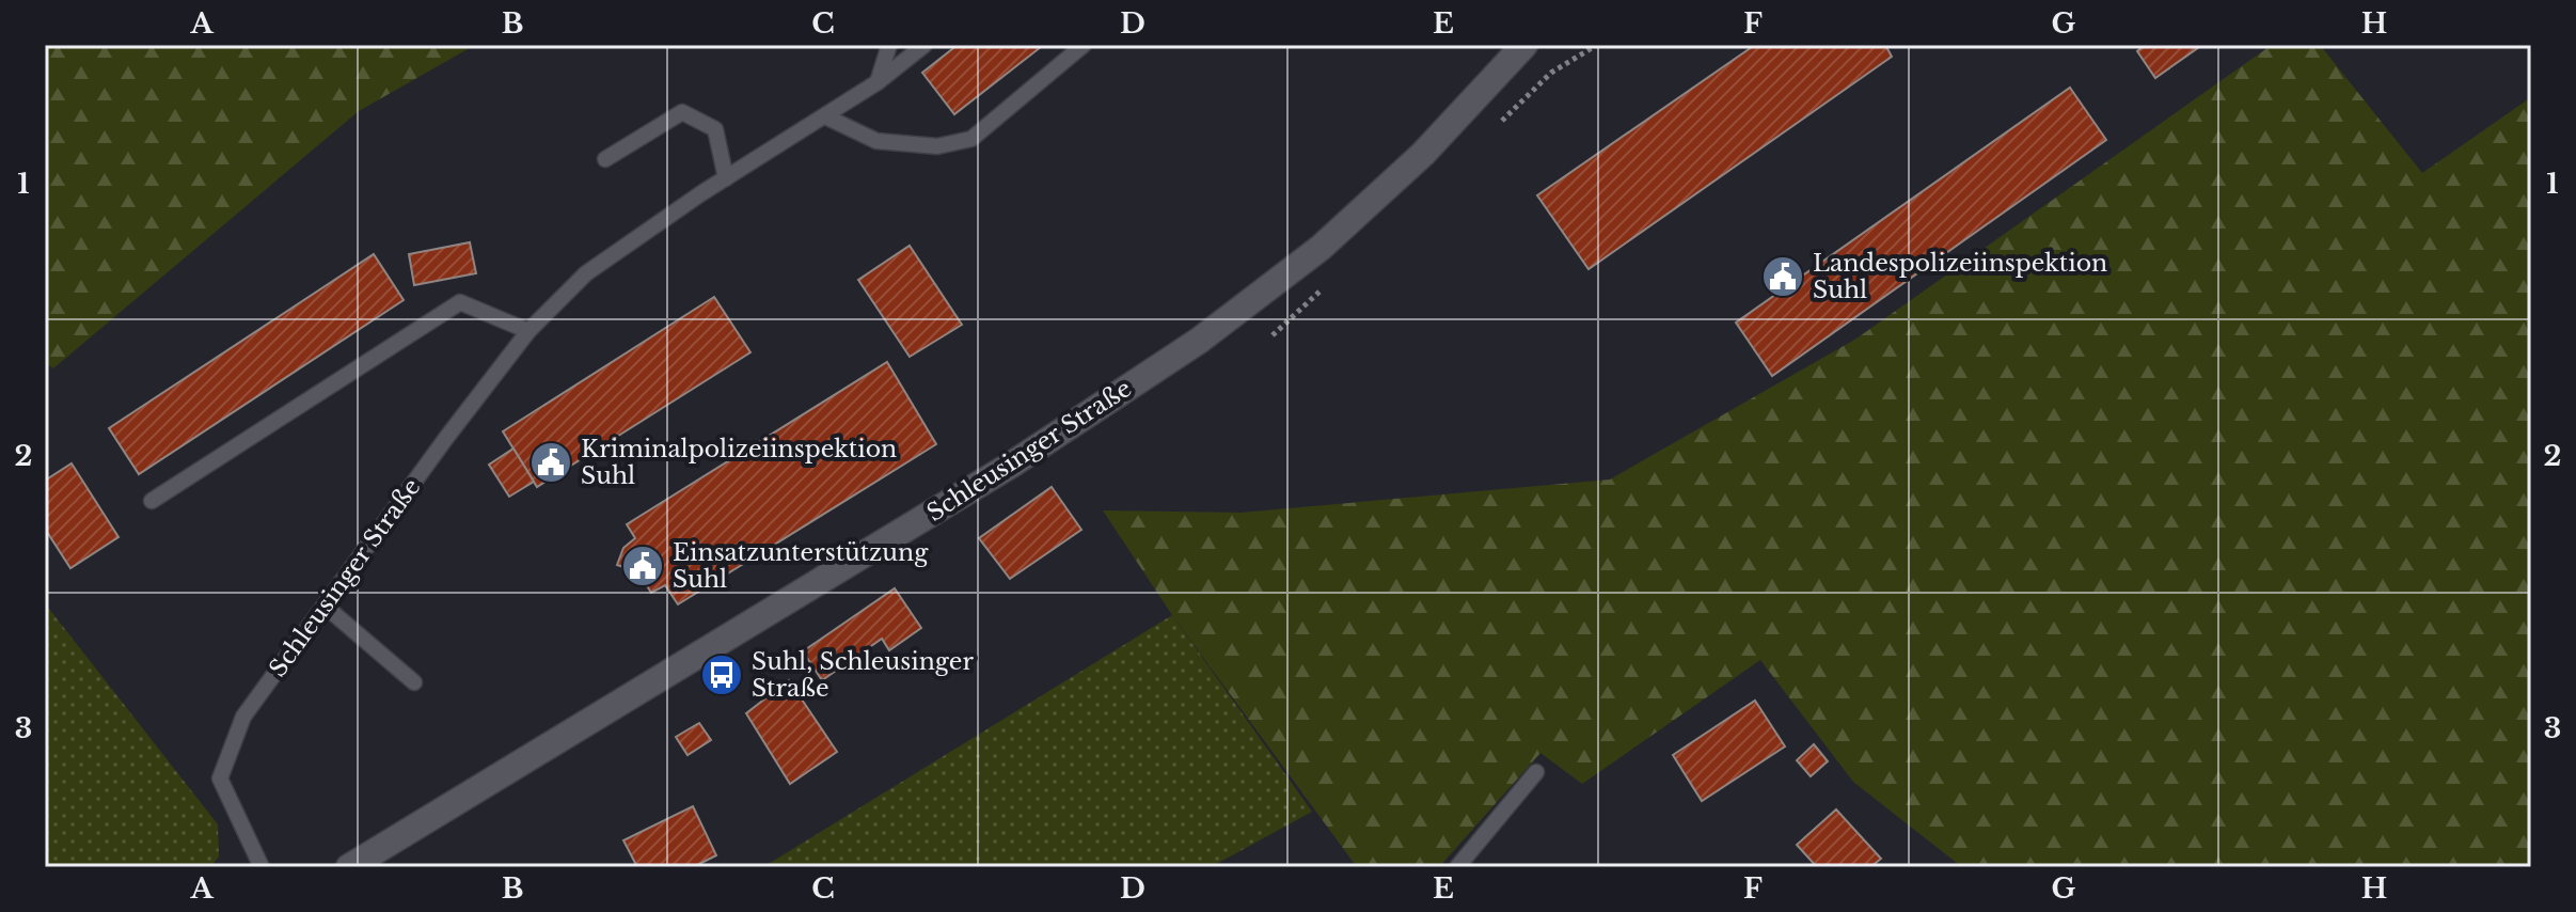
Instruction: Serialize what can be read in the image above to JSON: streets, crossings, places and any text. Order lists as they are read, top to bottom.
{
  "streets": {
    "main road": ["Schleusinger Straße"]
  },
  "places": {
    "public building": ["Landespolizeiinspektion Suhl", "Kriminalpolizeiinspektion Suhl", "Einsatzunterstützung Suhl"],
    "bus stop": ["Suhl, Schleusinger Straße"]
  },
  "grid": {
    "columns": [
      "A",
      "B",
      "C",
      "D",
      "E",
      "F",
      "G",
      "H"
    ],
    "rows": ["1", "2", "3"]
  }
}
